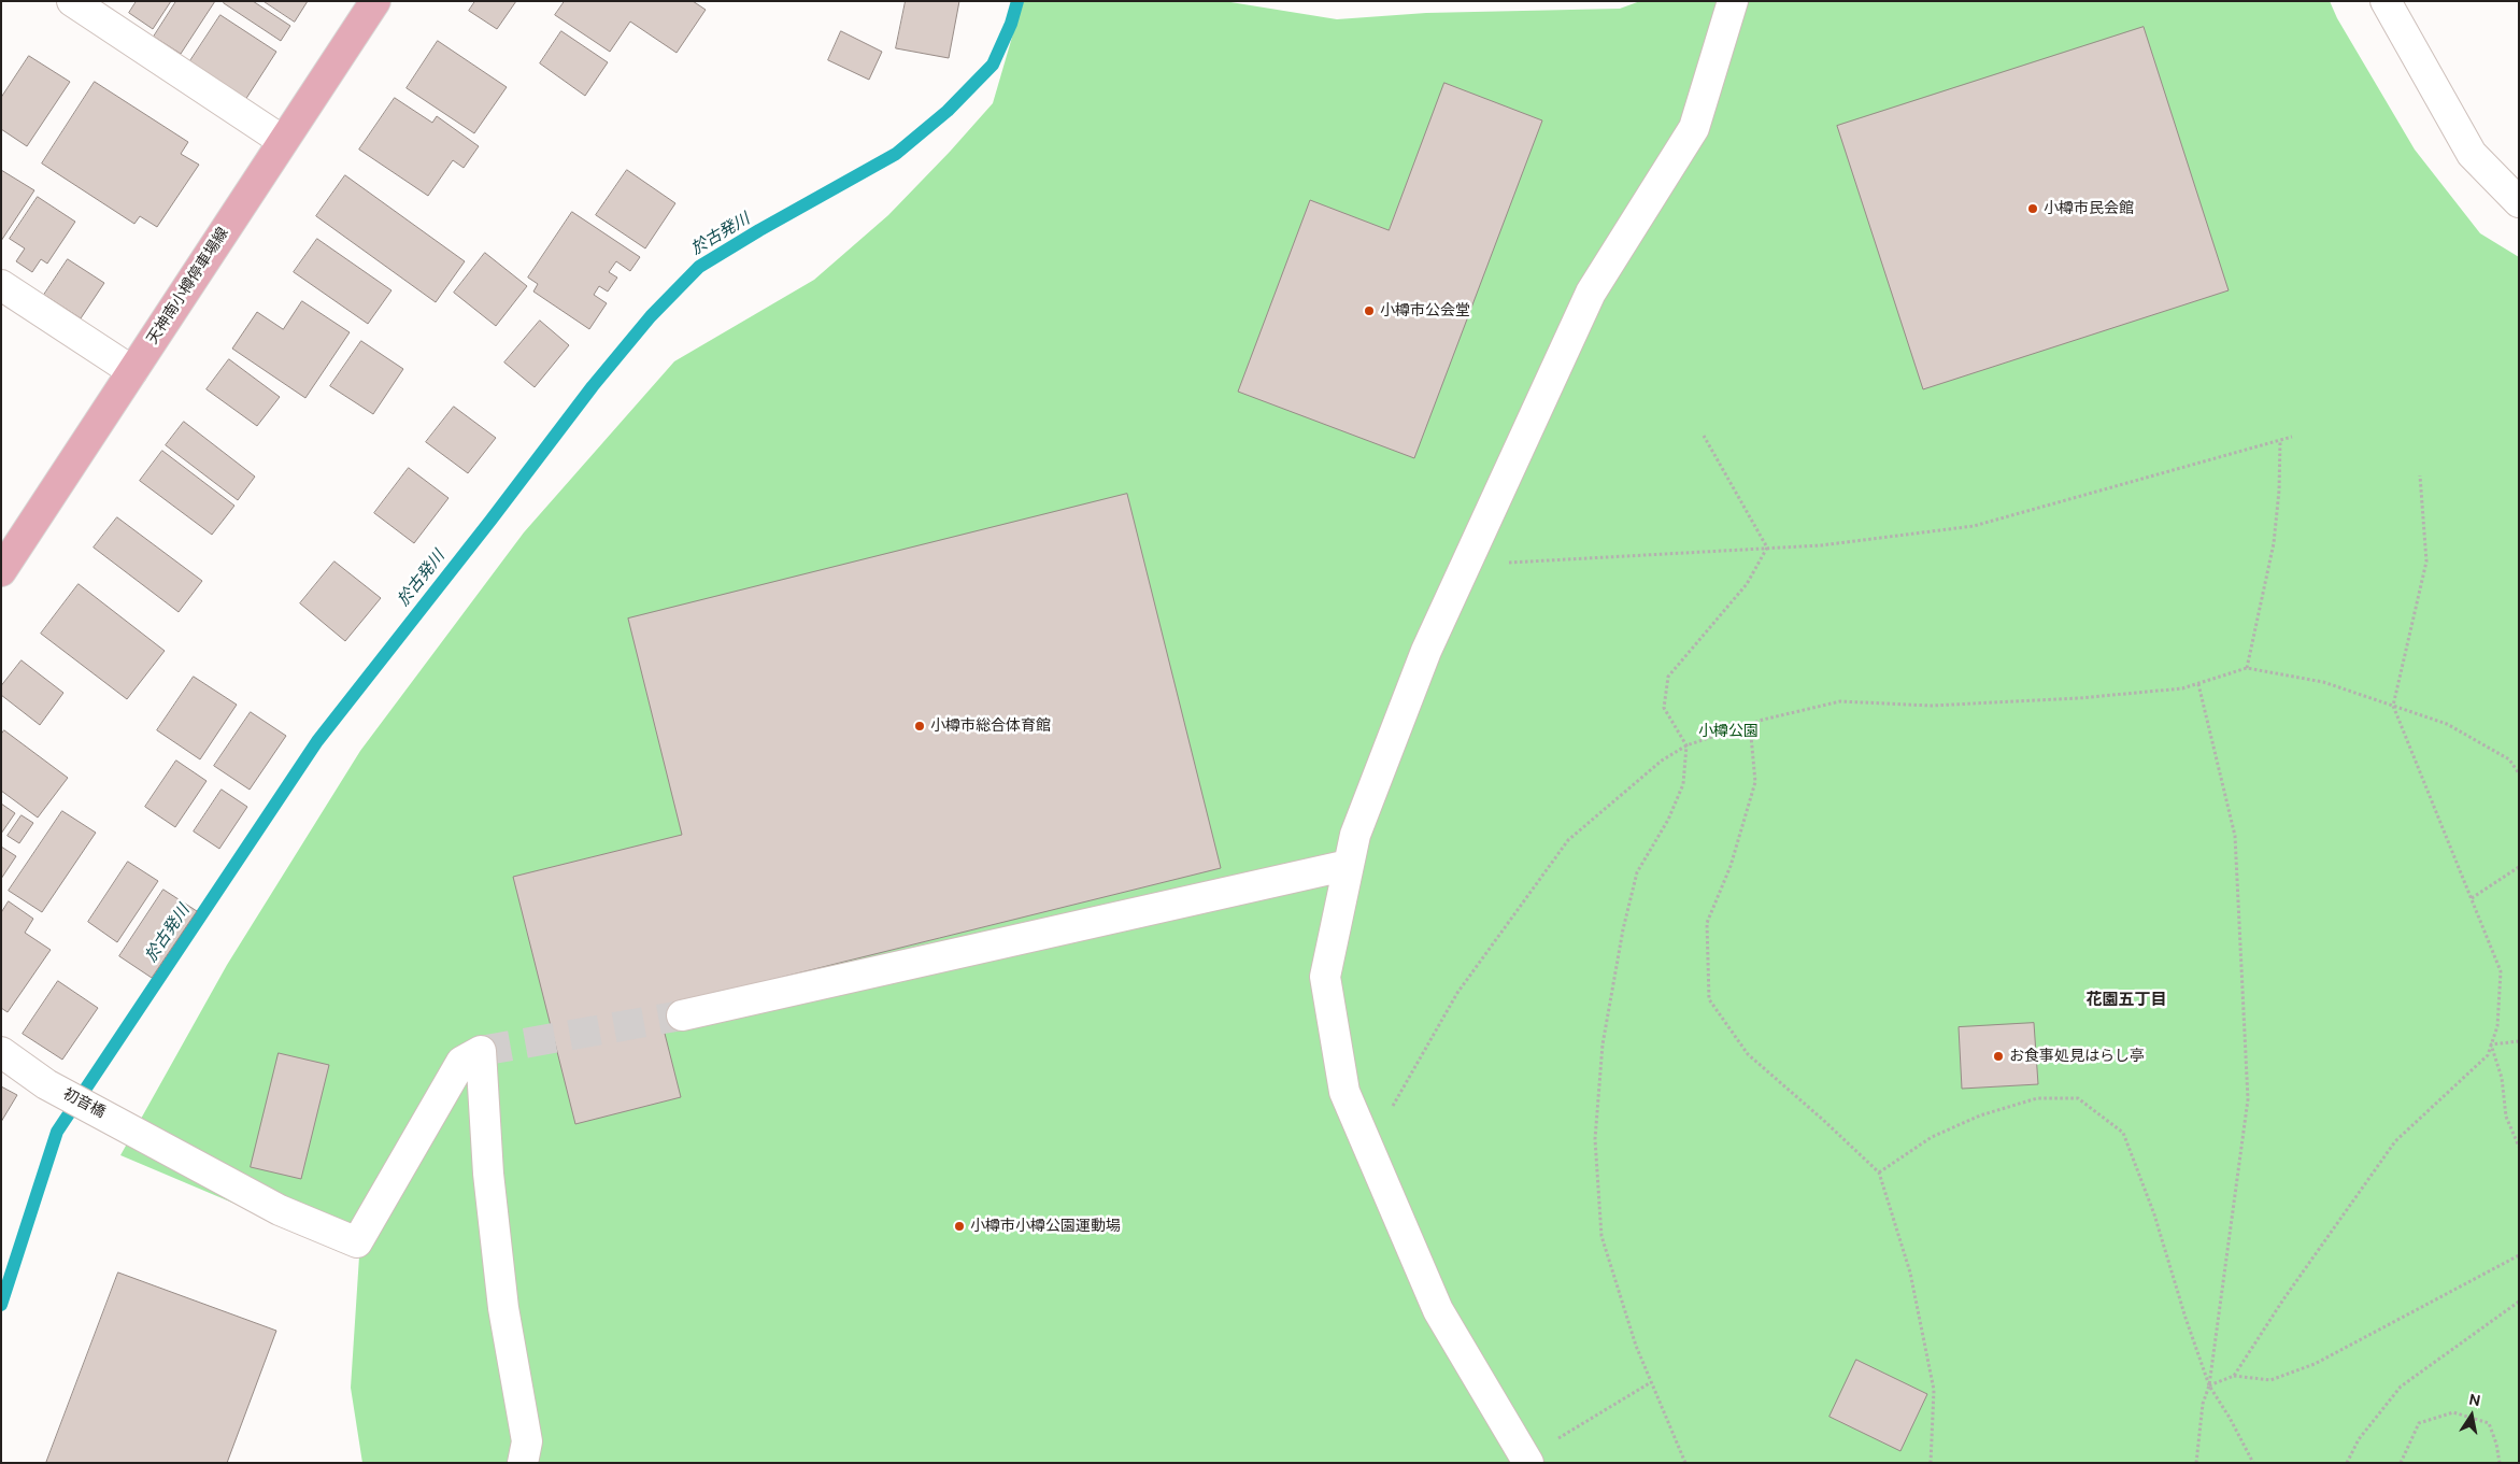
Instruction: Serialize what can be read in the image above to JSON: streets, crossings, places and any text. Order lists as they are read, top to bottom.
{
  "streets": {
    "main road": ["天神南小樽停車場線"],
    "street": ["初音橋"]
  },
  "districts": ["花園五丁目"],
  "water": ["於古発川"],
  "parks": ["小樽公園"],
  "places": [
    "小樽市民会館",
    "小樽市公会堂",
    "小樽市総合体育館",
    "お食事処見はらし亭",
    "小樽市小樽公園運動場"
  ],
  "north": "top"
}
